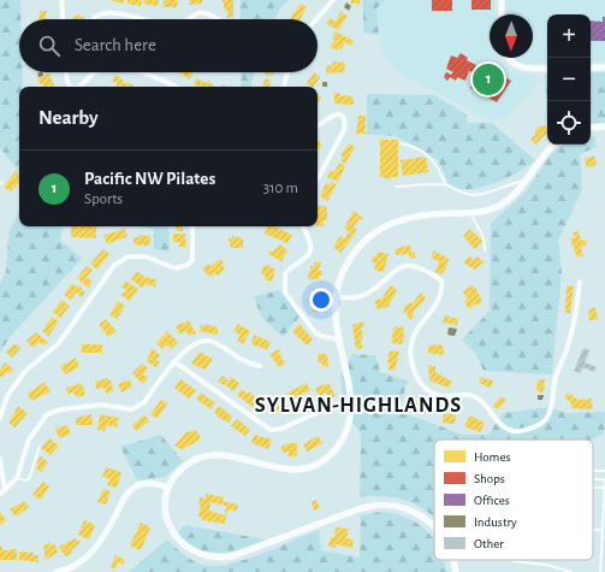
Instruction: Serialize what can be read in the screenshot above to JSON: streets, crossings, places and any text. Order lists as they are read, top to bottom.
{
  "districts": ["SYLVAN-HIGHLANDS"],
  "legend": [
    "Homes",
    "Shops",
    "Offices",
    "Industry",
    "Other"
  ],
  "north": "bottom",
  "page": {
    "map_buttons": ["+", "−"],
    "search": "Search here",
    "pins": "1",
    "heading": "Nearby",
    "list": [
      {
        "mark": "1",
        "name": "Pacific NW Pilates",
        "note": "Sports",
        "value": "310 m"
      }
    ]
  }
}
